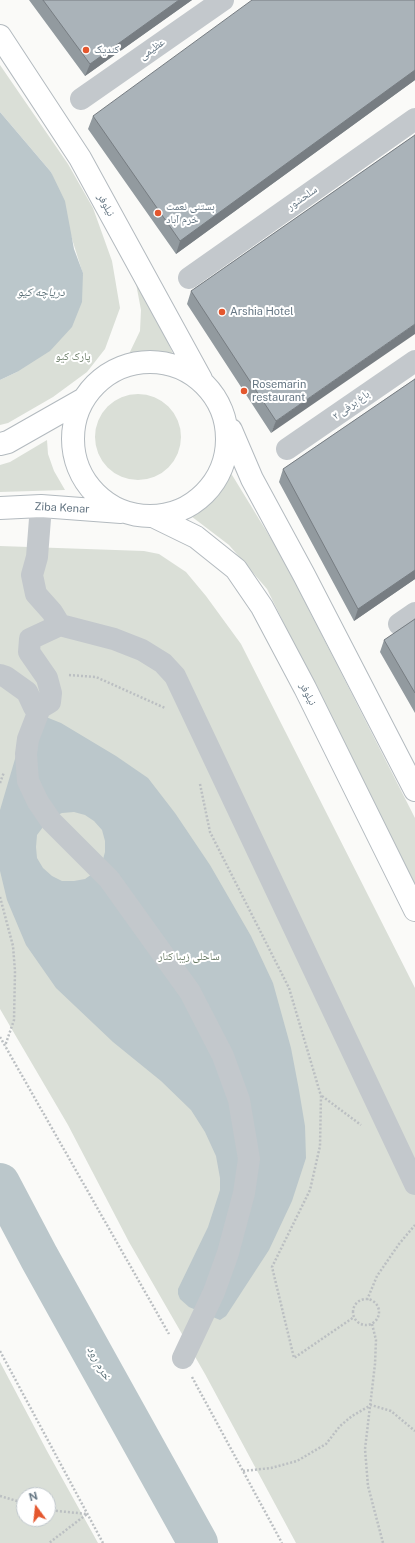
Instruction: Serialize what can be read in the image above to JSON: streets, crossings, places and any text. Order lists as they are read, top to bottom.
{
  "streets": {
    "main road": ["نیلوفر", "Ziba Kenar"],
    "street": ["عظیمی", "سلحشور", "باغ برفی ۲"]
  },
  "water": ["دریاچه کیو", "خرم رود"],
  "parks": ["پارک کیو", "ساحلی زیبا کنار"],
  "places": [
    "کندیک",
    "بستنی نعمت خرم آباد",
    "Arshia Hotel",
    "Rosemarin restaurant"
  ],
  "north": "top"
}
